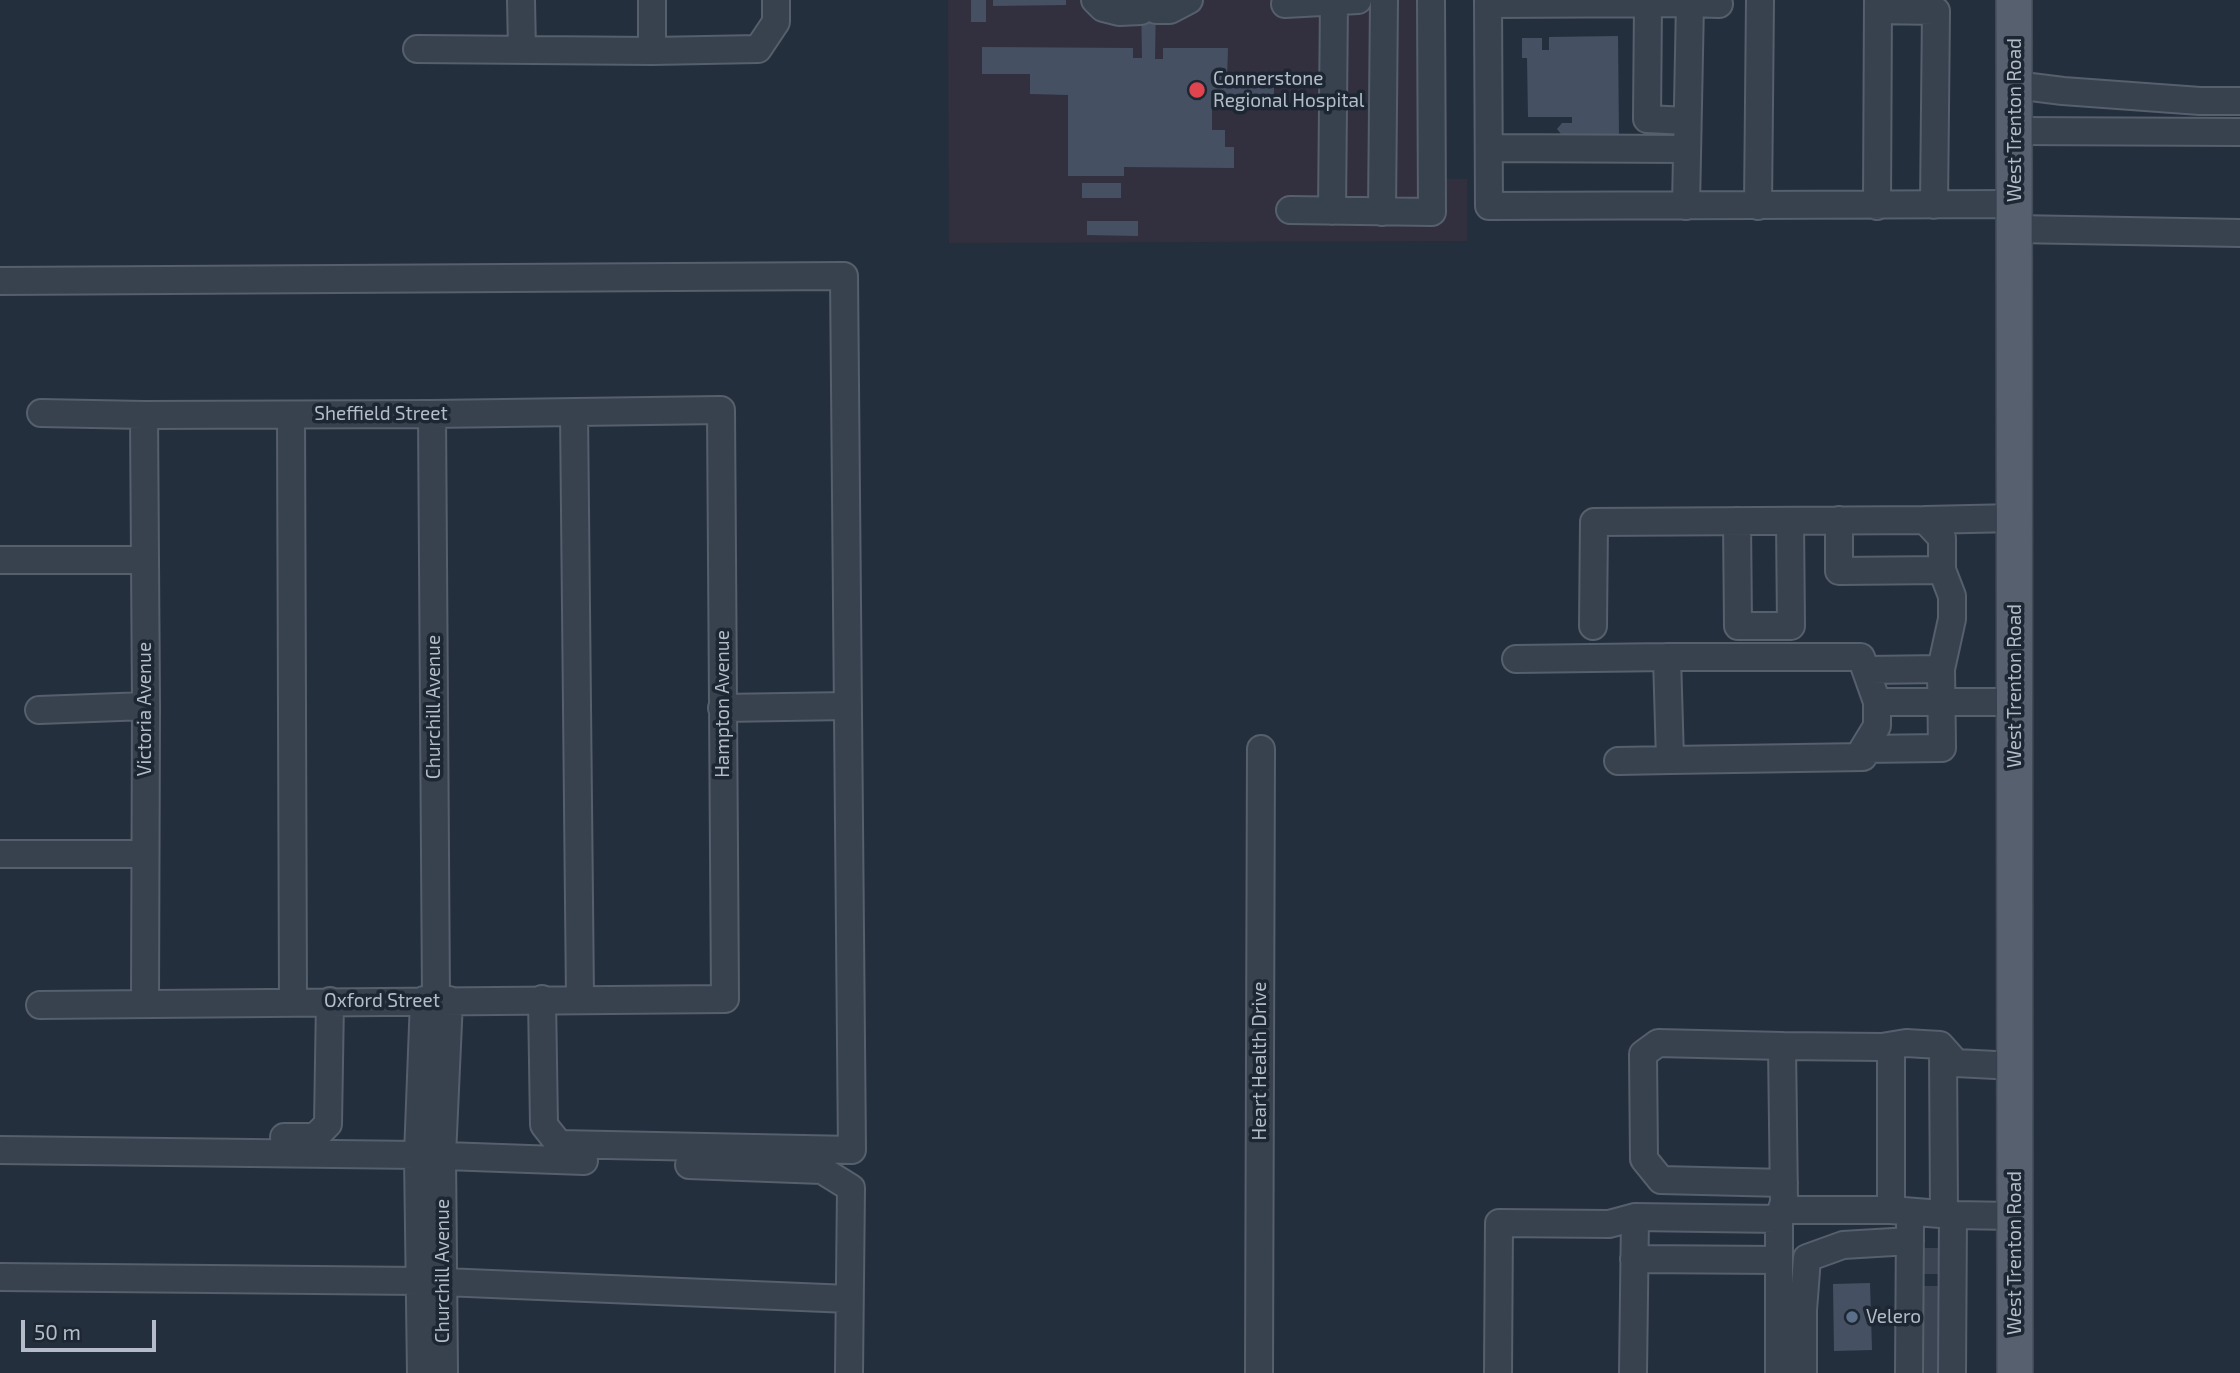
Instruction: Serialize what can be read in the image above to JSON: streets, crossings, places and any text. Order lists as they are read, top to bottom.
{
  "streets": {
    "main road": ["West Trenton Road"],
    "street": [
      "Sheffield Street",
      "Hampton Avenue",
      "Churchill Avenue",
      "Victoria Avenue",
      "Oxford Street",
      "Heart Health Drive"
    ]
  },
  "crossings": [
    ["Sheffield Street", "Hampton Avenue"],
    ["Sheffield Street", "Churchill Avenue"],
    ["Sheffield Street", "Victoria Avenue"],
    ["Hampton Avenue", "Oxford Street"],
    ["Churchill Avenue", "Oxford Street"],
    ["Victoria Avenue", "Oxford Street"]
  ],
  "places": ["Connerstone Regional Hospital", "Velero"],
  "scale_bar": "50 m"
}
